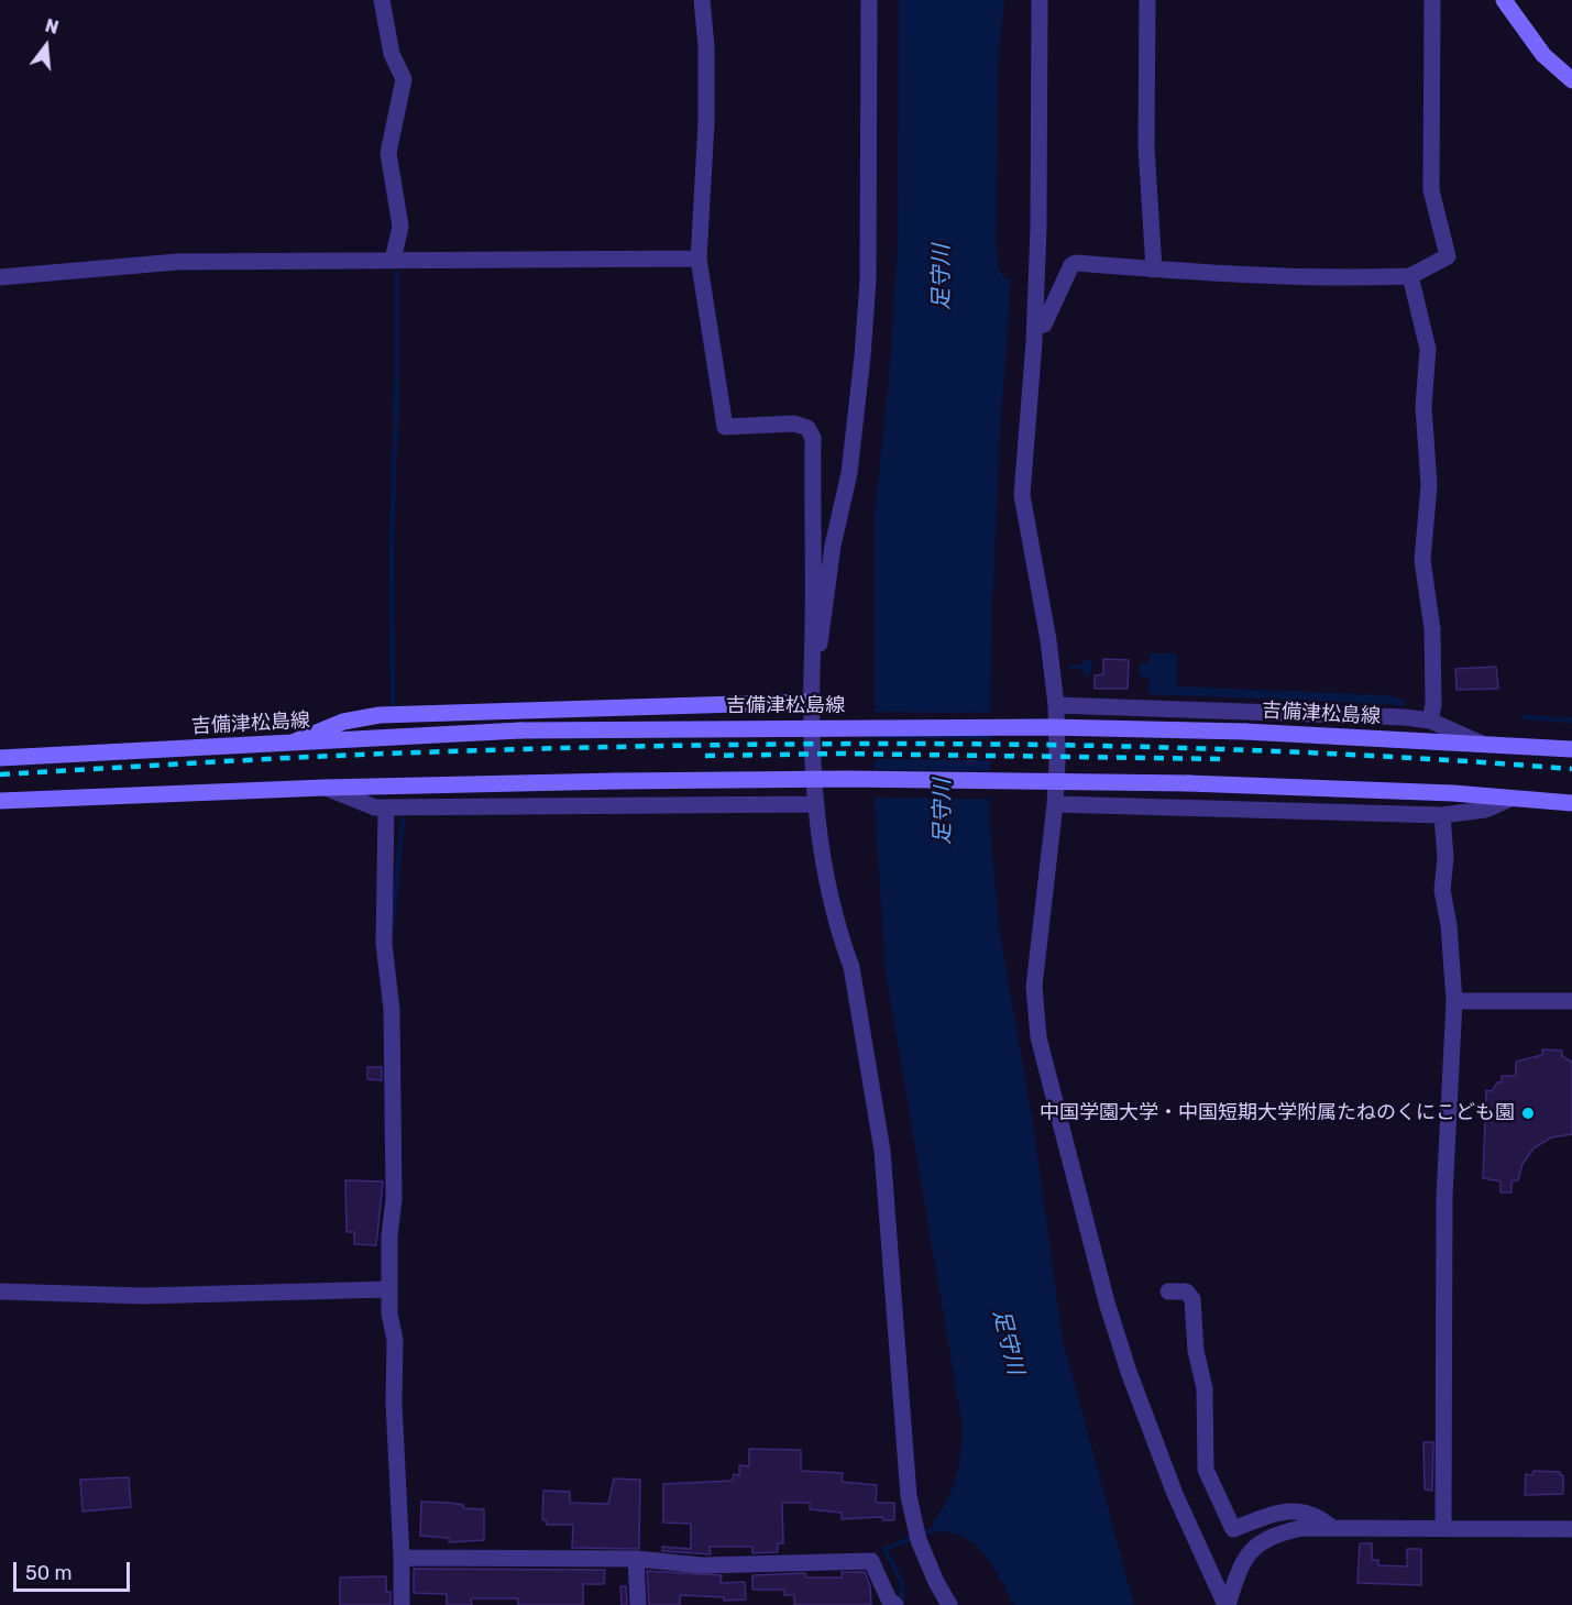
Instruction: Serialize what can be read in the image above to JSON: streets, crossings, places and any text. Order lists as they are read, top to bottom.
{
  "streets": {
    "main road": ["吉備津松島線"]
  },
  "water": ["足守川"],
  "places": ["中国学園大学・中国短期大学附属たねのくにこども園"],
  "scale_bar": "50 m",
  "north": "top"
}
